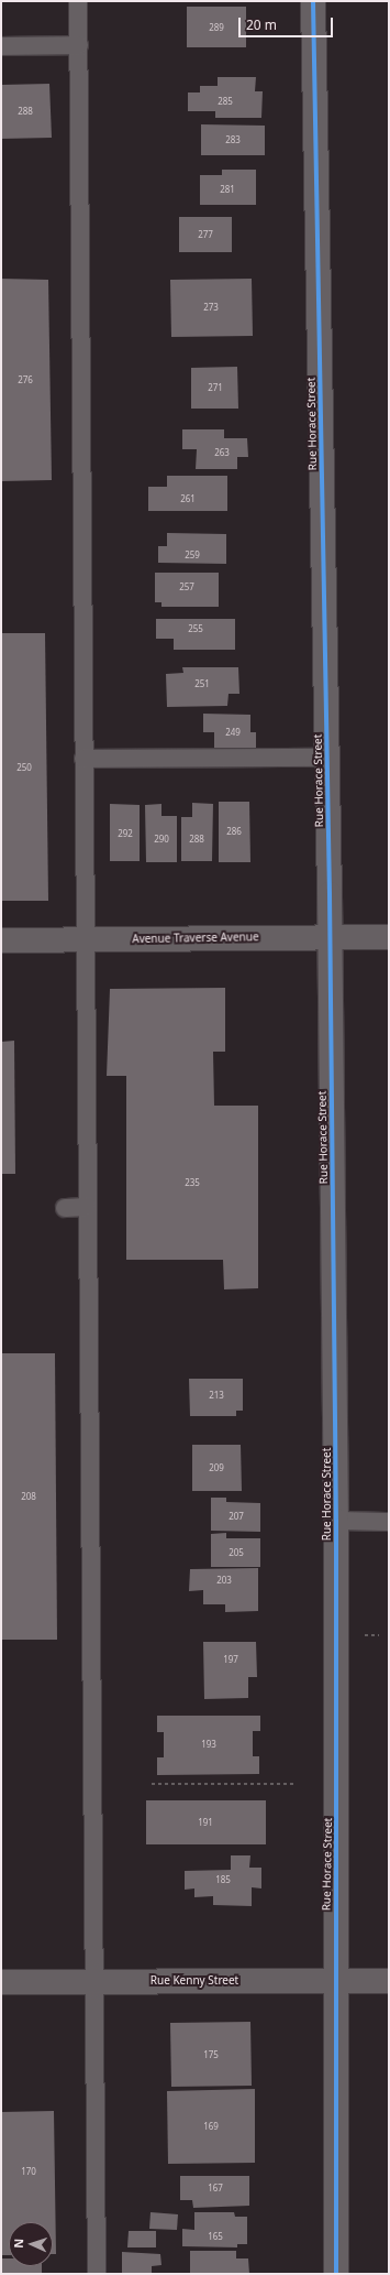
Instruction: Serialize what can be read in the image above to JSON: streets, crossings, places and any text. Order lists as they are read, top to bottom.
{
  "streets": {
    "street": ["Rue Horace Street", "Avenue Traverse Avenue", "Rue Kenny Street"]
  },
  "crossings": [
    ["Rue Horace Street", "Avenue Traverse Avenue"],
    ["Rue Horace Street", "Rue Kenny Street"]
  ],
  "house_numbers": [
    "289",
    "285",
    "288",
    "283",
    "281",
    "277",
    "273",
    "276",
    "271",
    "263",
    "261",
    "259",
    "257",
    "255",
    "251",
    "249",
    "250",
    "286",
    "292",
    "290",
    "288",
    "235",
    "213",
    "209",
    "208",
    "207",
    "205",
    "203",
    "197",
    "193",
    "191",
    "185",
    "175",
    "169",
    "170",
    "167",
    "165"
  ],
  "scale_bar": "20 m",
  "north": "left"
}
